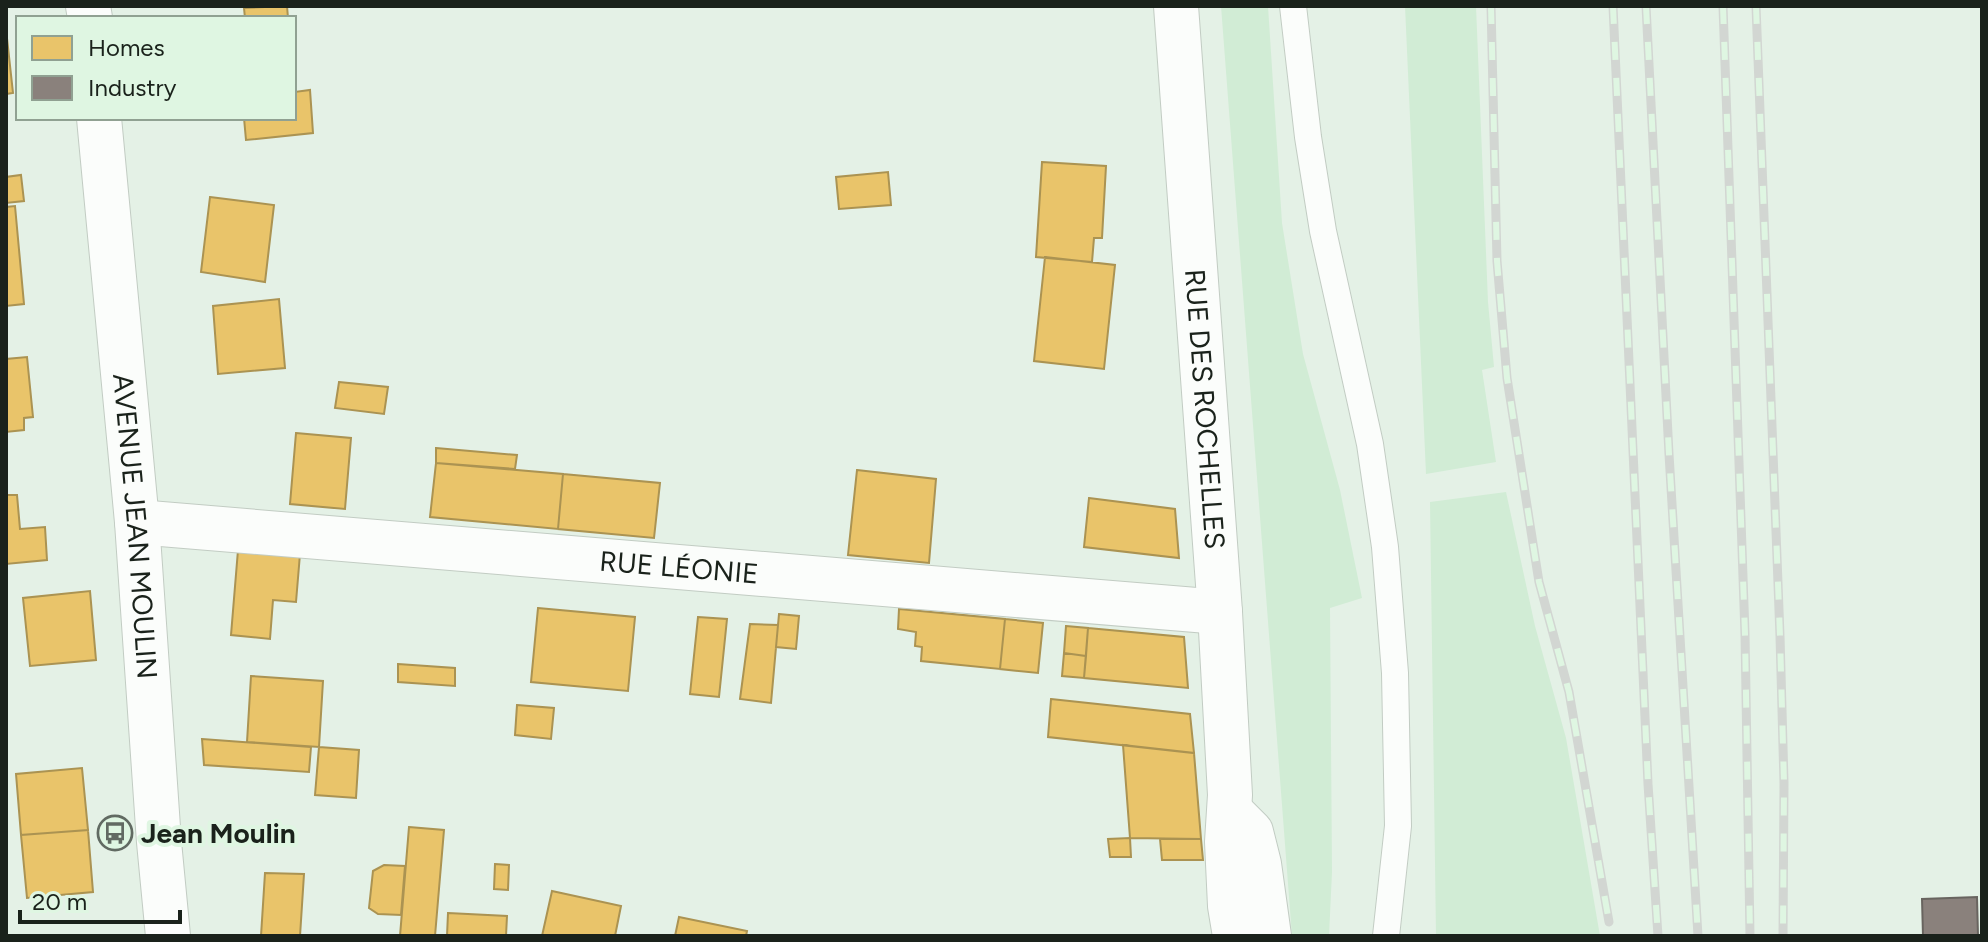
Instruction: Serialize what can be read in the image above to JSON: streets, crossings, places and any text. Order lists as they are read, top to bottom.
{
  "streets": {
    "street": ["RUE DES ROCHELLES", "AVENUE JEAN MOULIN", "RUE LÉONIE"]
  },
  "crossings": [
    ["RUE DES ROCHELLES", "RUE LÉONIE"],
    ["AVENUE JEAN MOULIN", "RUE LÉONIE"]
  ],
  "places": {
    "bus stop": ["Jean Moulin"]
  },
  "legend": ["Homes", "Industry"],
  "scale_bar": "20 m"
}
